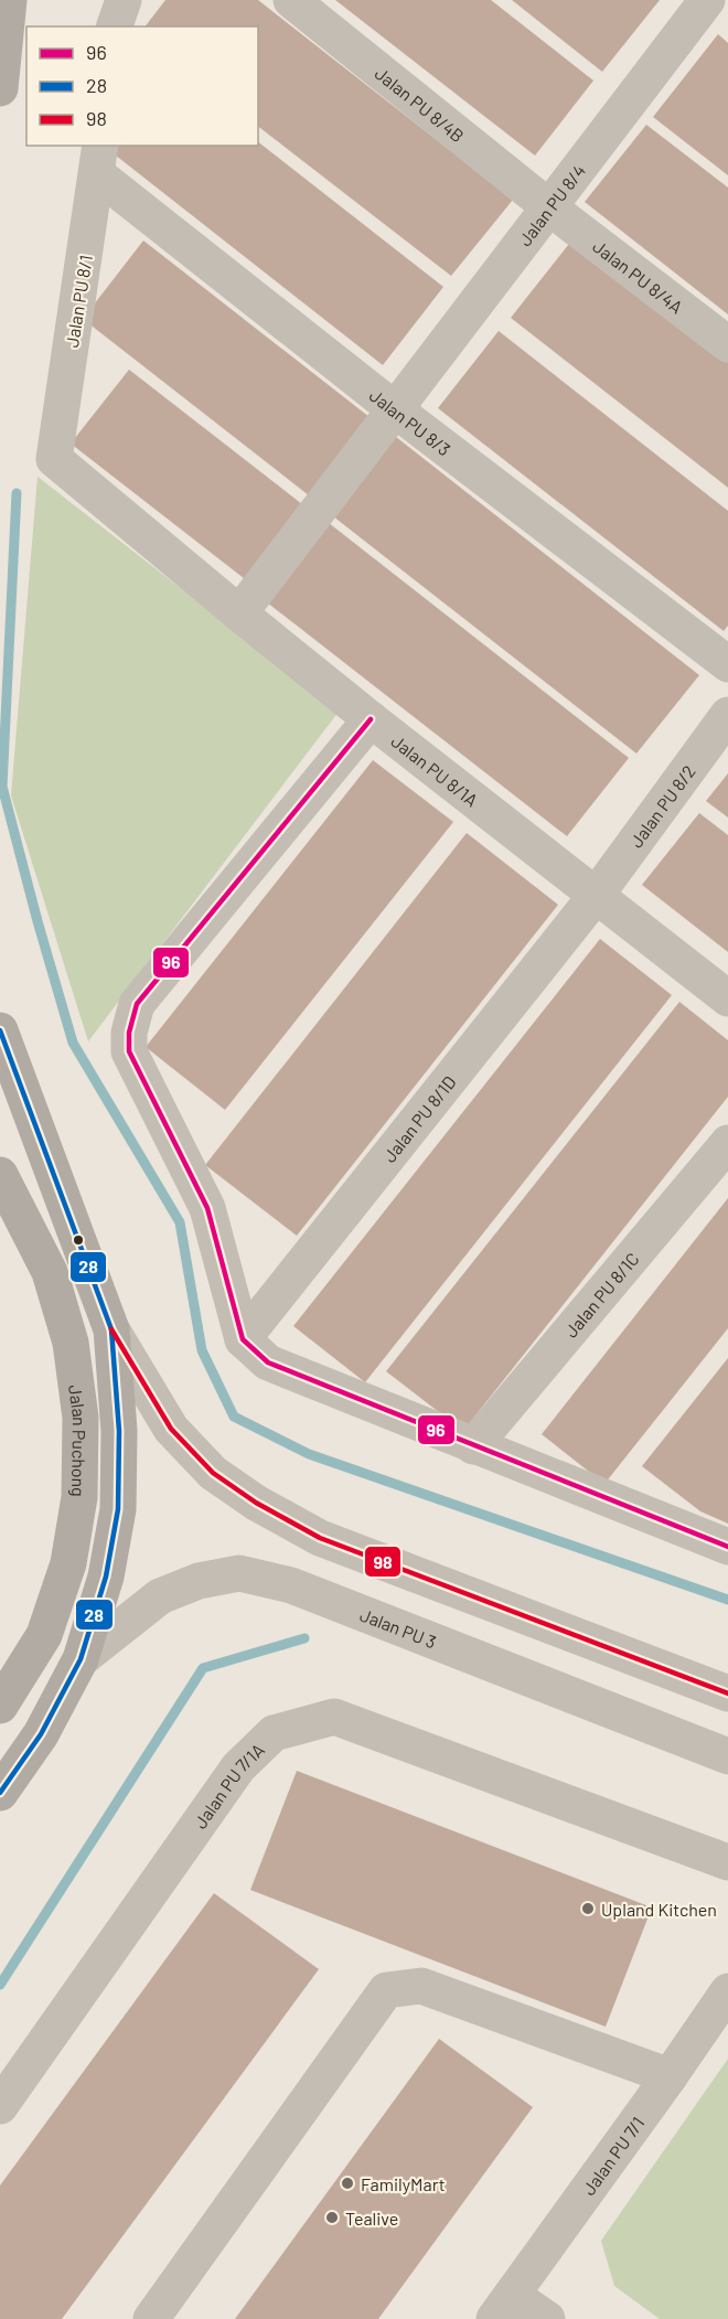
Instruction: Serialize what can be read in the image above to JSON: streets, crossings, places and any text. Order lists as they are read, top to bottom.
{
  "streets": {
    "main road": ["Jalan Puchong"],
    "street": [
      "Jalan PU 8/4B",
      "Jalan PU 8/4",
      "Jalan PU 8/4A",
      "Jalan PU 8/1",
      "Jalan PU 8/3",
      "Jalan PU 8/1A",
      "Jalan PU 8/2",
      "Jalan PU 8/1D",
      "Jalan PU 8/1C",
      "Jalan PU 3",
      "Jalan PU 7/1A",
      "Jalan PU 7/1"
    ]
  },
  "crossings": [
    ["Jalan PU 8/4B", "Jalan PU 8/4"],
    ["Jalan PU 8/4B", "Jalan PU 8/4A"],
    ["Jalan PU 8/4", "Jalan PU 8/4A"],
    ["Jalan PU 8/4", "Jalan PU 8/3"],
    ["Jalan PU 8/4", "Jalan PU 8/1A"],
    ["Jalan PU 8/1", "Jalan PU 8/3"],
    ["Jalan PU 8/1", "Jalan PU 8/1A"],
    ["Jalan PU 8/1A", "Jalan PU 8/2"],
    ["Jalan PU 8/1A", "Jalan PU 8/1D"],
    ["Jalan PU 8/2", "Jalan PU 8/1D"]
  ],
  "places": ["Upland Kitchen", "FamilyMart", "Tealive"],
  "lines": ["transit line 96", "transit line 28", "transit line 98"],
  "legend": ["96", "28", "98"]
}
